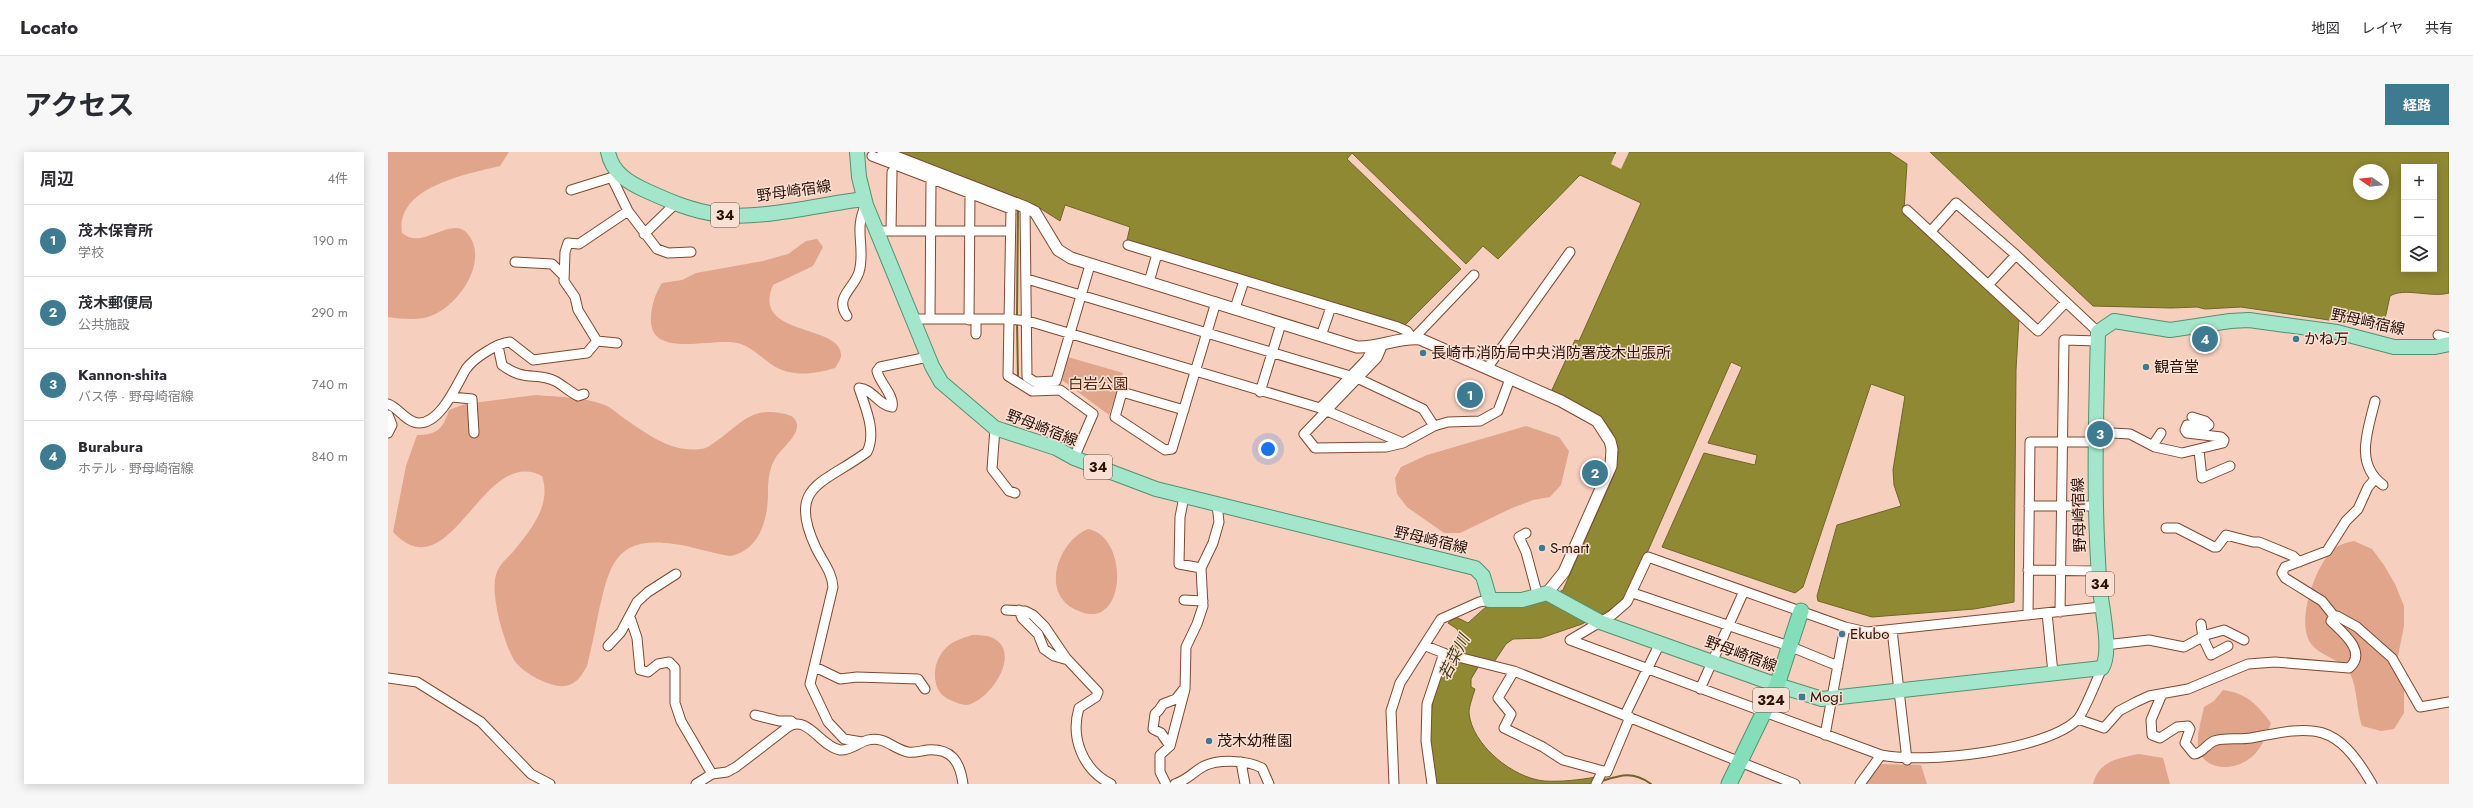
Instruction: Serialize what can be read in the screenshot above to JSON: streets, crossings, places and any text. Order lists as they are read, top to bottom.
{
  "streets": {
    "highway": ["324"],
    "main road": ["野母崎宿線", "34"]
  },
  "crossings": [
    ["野母崎宿線", "324"]
  ],
  "water": ["若菜川"],
  "parks": ["白岩公園"],
  "places": {
    "other": [
      "かね万",
      "長崎市消防局中央消防署茂木出張所",
      "観音堂",
      "S-mart",
      "Ekubo",
      "茂木幼稚園"
    ],
    "transit": ["Mogi"]
  },
  "north": "left",
  "page": {
    "header": "Locato",
    "nav": ["地図", "レイヤ", "共有"],
    "title": "アクセス",
    "buttons": "経路",
    "heading": ["周辺", "4件"],
    "map_buttons": ["+", "−"],
    "list": [
      {
        "mark": "1",
        "name": "茂木保育所",
        "note": "学校",
        "value": "190 m"
      },
      {
        "mark": "2",
        "name": "茂木郵便局",
        "note": "公共施設",
        "value": "290 m"
      },
      {
        "mark": "3",
        "name": "Kannon-shita",
        "note": "バス停 · 野母崎宿線",
        "value": "740 m"
      },
      {
        "mark": "4",
        "name": "Burabura",
        "note": "ホテル · 野母崎宿線",
        "value": "840 m"
      }
    ],
    "pins": [
      "4",
      "1",
      "3",
      "2"
    ]
  }
}
